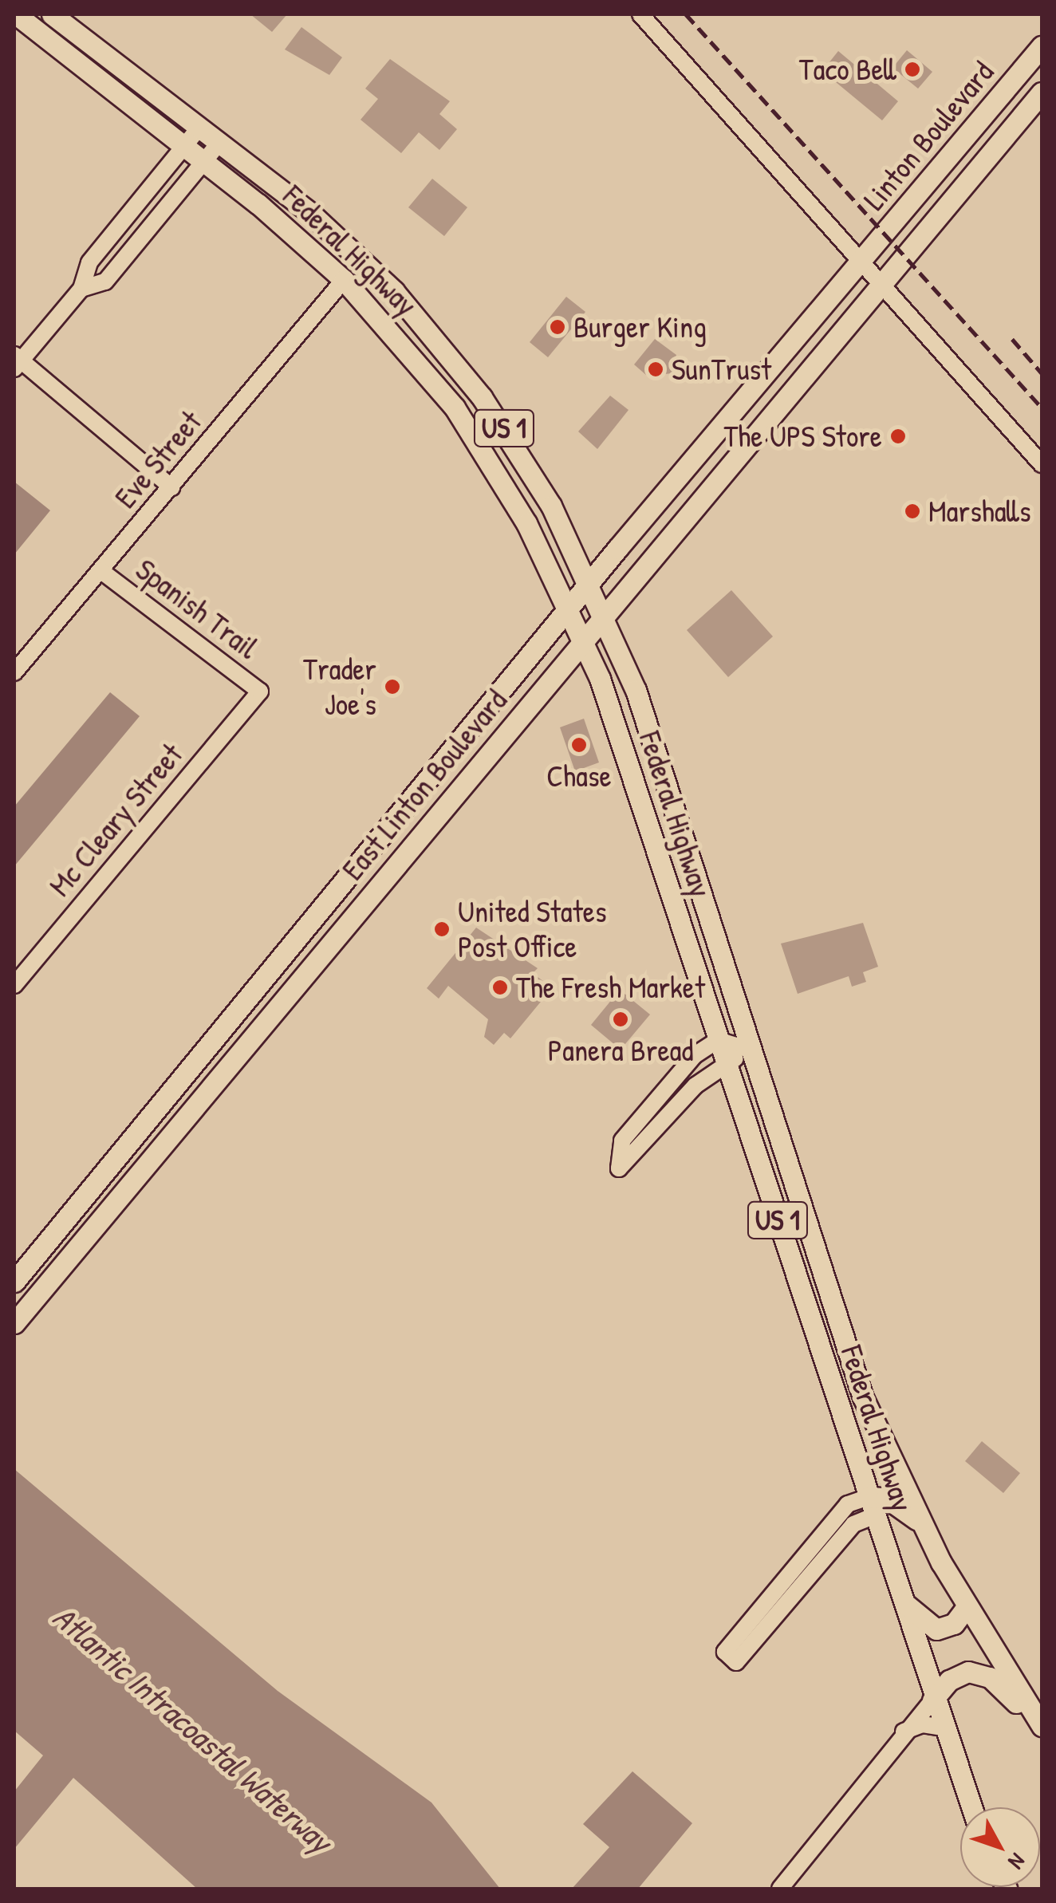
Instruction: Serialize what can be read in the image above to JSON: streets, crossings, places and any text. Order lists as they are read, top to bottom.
{
  "streets": {
    "main road": [
      "Linton Boulevard",
      "Federal Highway",
      "US 1",
      "East Linton Boulevard"
    ],
    "street": ["Eve Street", "Spanish Trail", "Mc Cleary Street"]
  },
  "crossings": [
    ["Linton Boulevard", "East Linton Boulevard"],
    ["Federal Highway", "US 1"],
    ["Federal Highway", "Eve Street"],
    ["Federal Highway", "East Linton Boulevard"],
    ["Eve Street", "Spanish Trail"],
    ["Spanish Trail", "Mc Cleary Street"]
  ],
  "water": ["Atlantic Intracoastal Waterway"],
  "places": [
    "Taco Bell",
    "Burger King",
    "SunTrust",
    "The UPS Store",
    "Marshalls",
    "Trader Joe's",
    "Chase",
    "United States Post Office",
    "The Fresh Market",
    "Panera Bread"
  ],
  "north": "bottom right"
}
